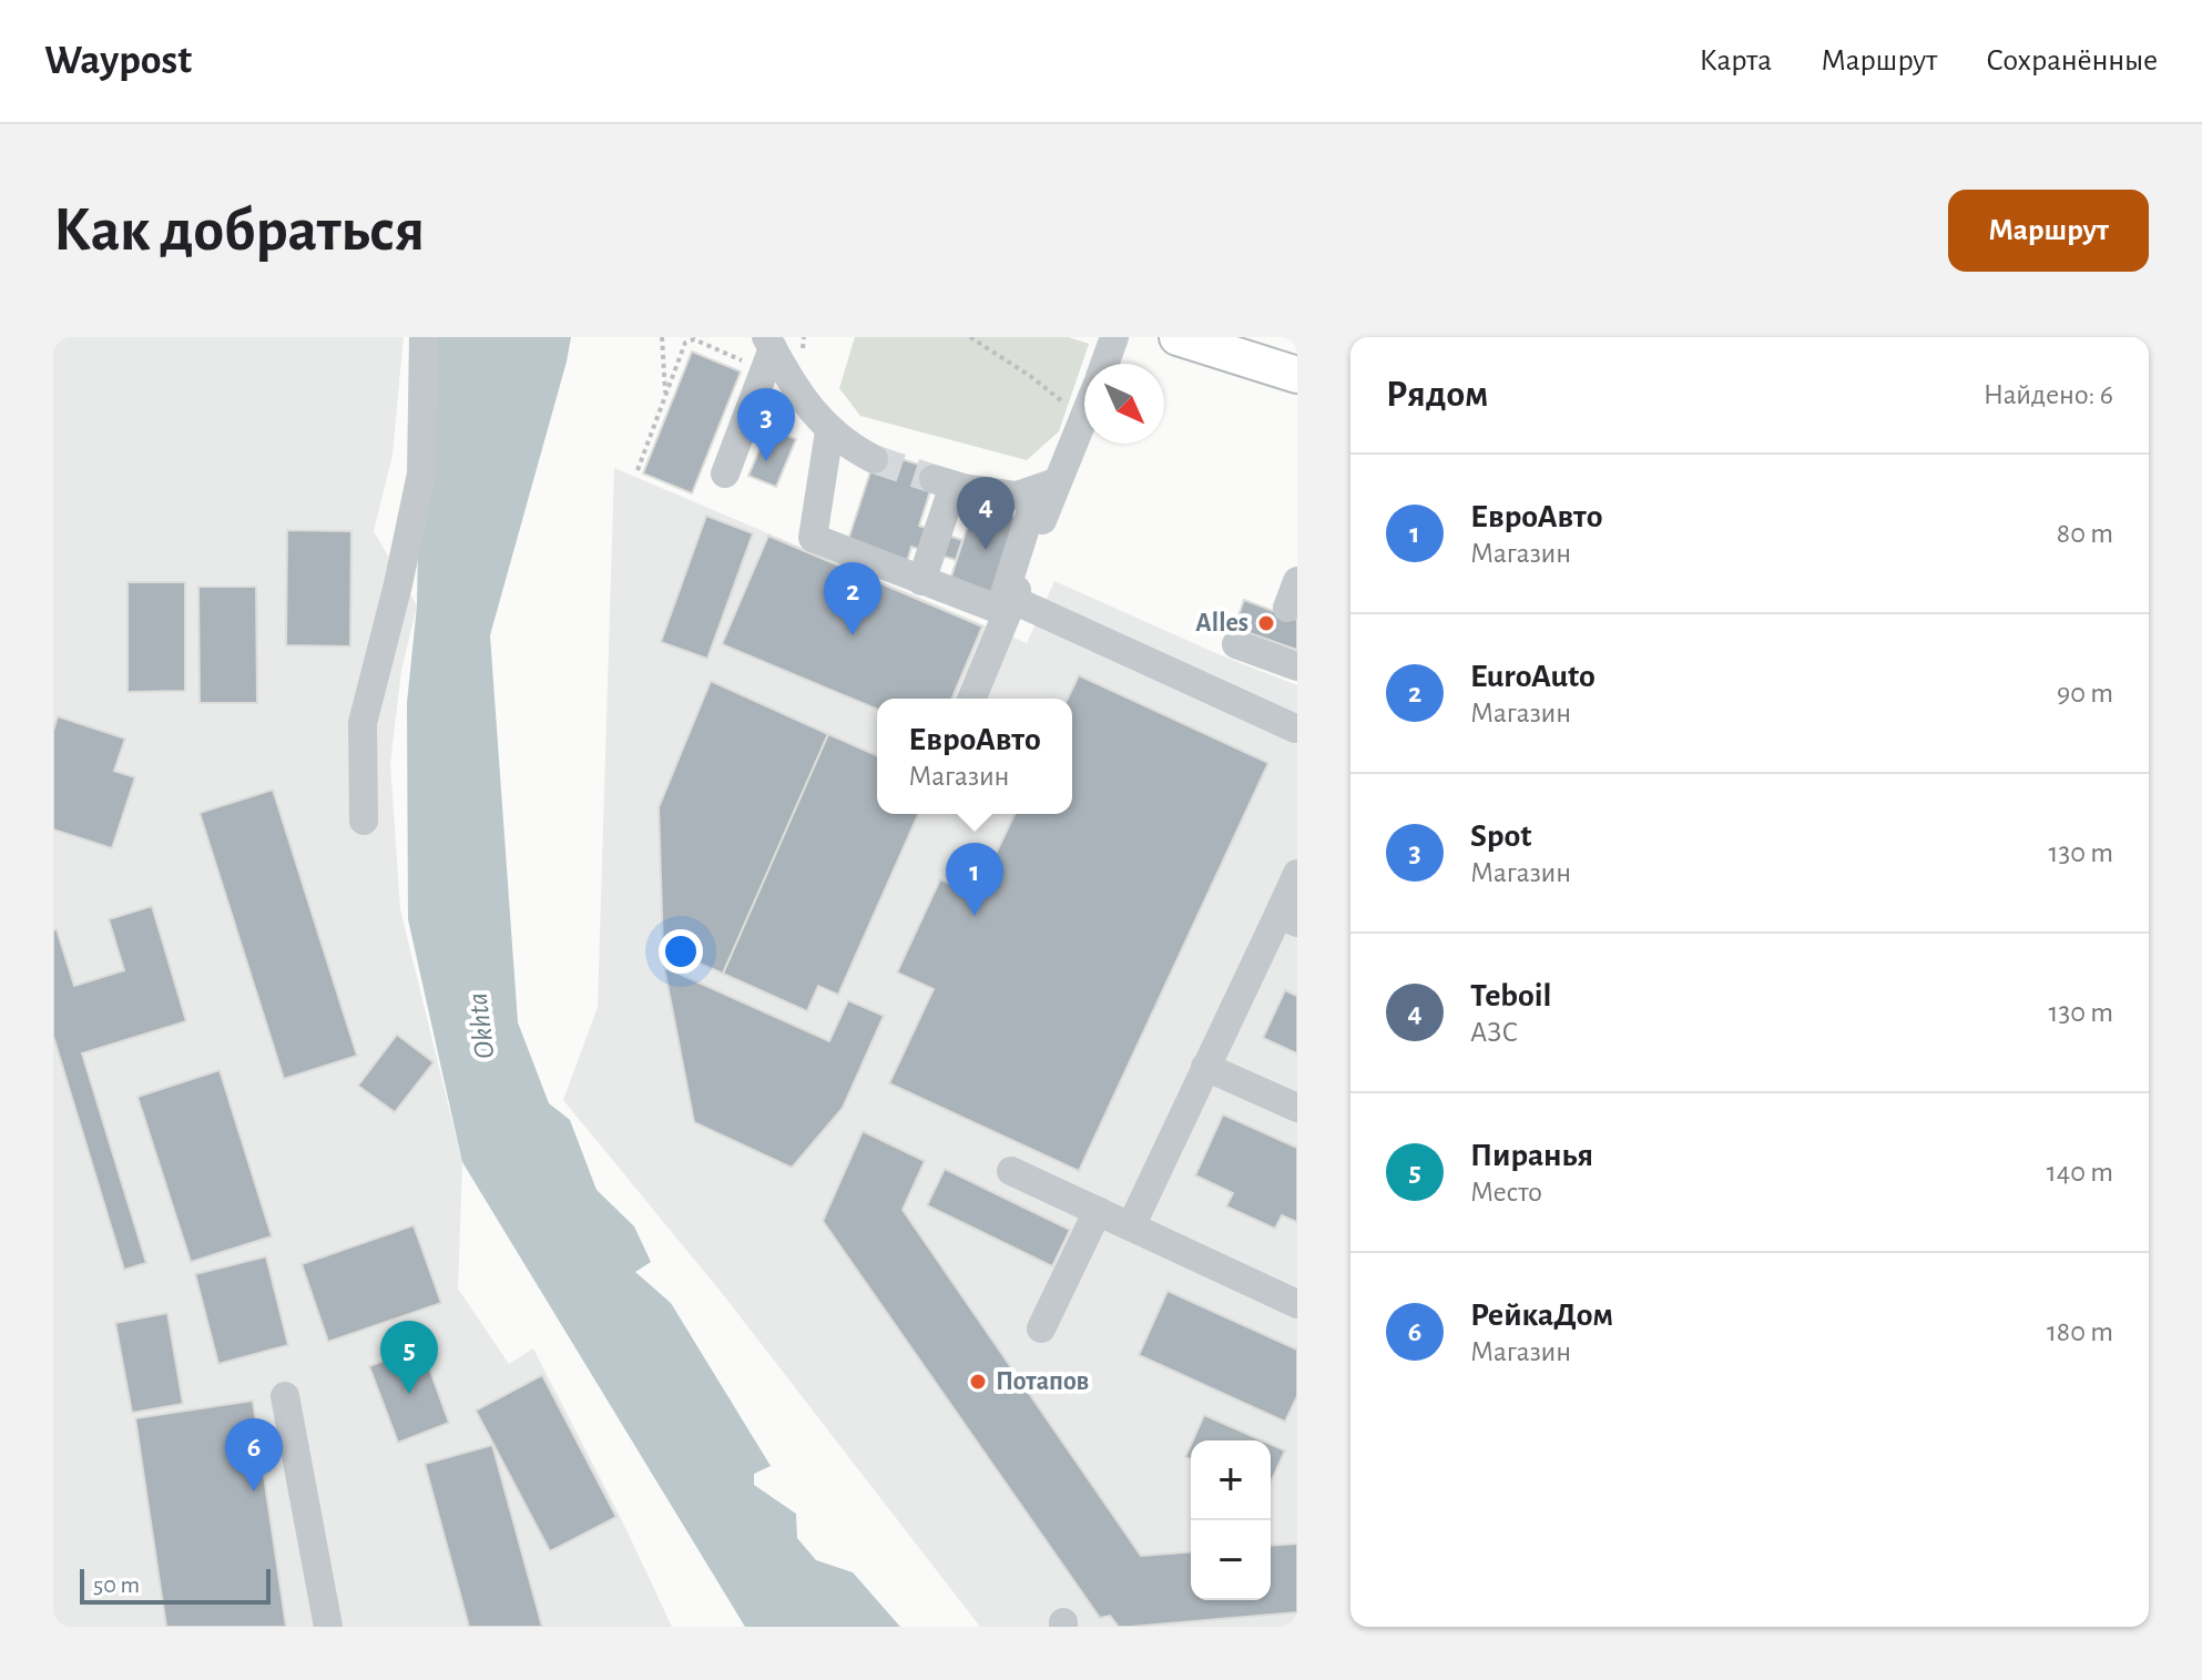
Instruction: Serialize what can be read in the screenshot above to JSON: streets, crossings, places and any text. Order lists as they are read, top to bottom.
{
  "water": ["Okhta"],
  "places": ["Alles", "Потапов"],
  "scale_bar": "50 m",
  "north": "bottom right",
  "page": {
    "header": "Waypost",
    "nav": ["Карта", "Маршрут", "Сохранённые"],
    "buttons": "Маршрут",
    "title": "Как добраться",
    "heading": ["Рядом", "Найдено: 6"],
    "pins": [
      "3",
      "4",
      "2",
      "1",
      "5",
      "6"
    ],
    "list": [
      {
        "mark": "1",
        "name": "ЕвроАвто",
        "note": "Магазин",
        "value": "80 m"
      },
      {
        "mark": "2",
        "name": "EuroAuto",
        "note": "Магазин",
        "value": "90 m"
      },
      {
        "mark": "3",
        "name": "Spot",
        "note": "Магазин",
        "value": "130 m"
      },
      {
        "mark": "4",
        "name": "Teboil",
        "note": "АЗС",
        "value": "130 m"
      },
      {
        "mark": "5",
        "name": "Пиранья",
        "note": "Место",
        "value": "140 m"
      },
      {
        "mark": "6",
        "name": "РейкаДом",
        "note": "Магазин",
        "value": "180 m"
      }
    ],
    "popup": ["ЕвроАвто", "Магазин"],
    "map_buttons": ["+", "−"],
    "scale": "50 m"
  }
}
